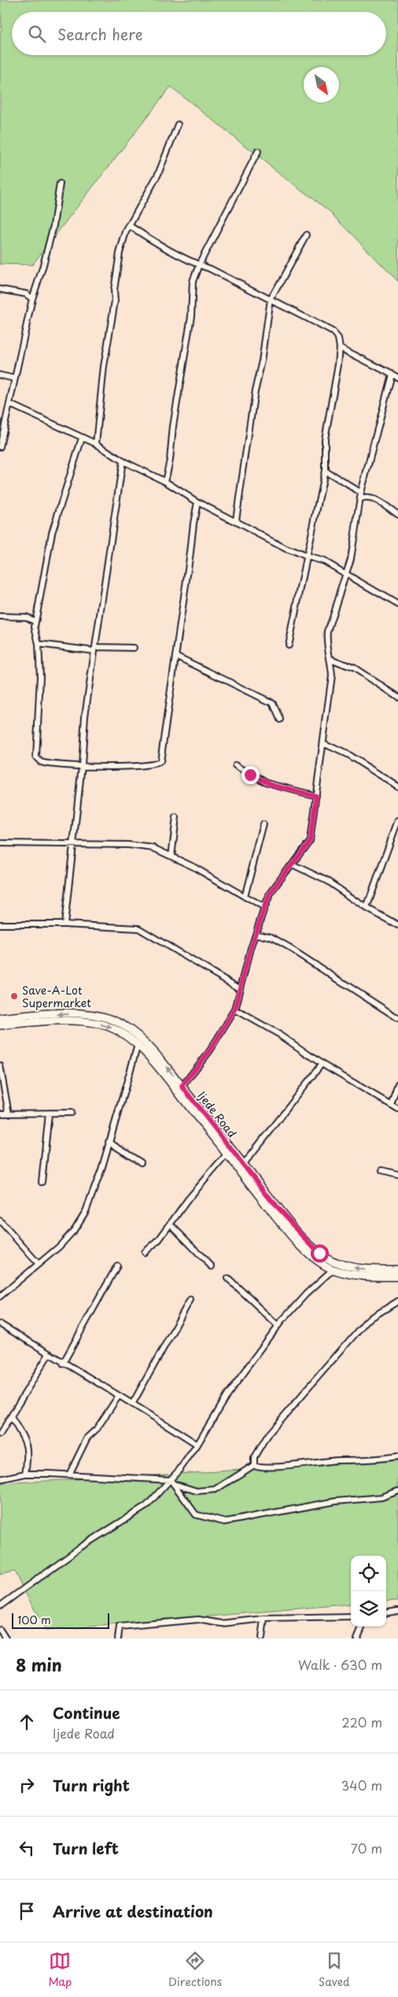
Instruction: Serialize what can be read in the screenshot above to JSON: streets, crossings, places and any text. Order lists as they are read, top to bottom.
{
  "streets": {
    "main road": ["Ijede Road"]
  },
  "places": ["Save-A-Lot Supermarket"],
  "scale_bar": "100 m",
  "north": "bottom right",
  "page": {
    "search": "Search here",
    "scale": "100 m",
    "heading": ["8 min", "Walk · 630 m"],
    "list": [
      ["Continue", "Ijede Road", "220 m"],
      ["Turn right", "340 m"],
      ["Turn left", "70 m"],
      "Arrive at destination"
    ],
    "nav": ["Map", "Directions", "Saved"]
  }
}
